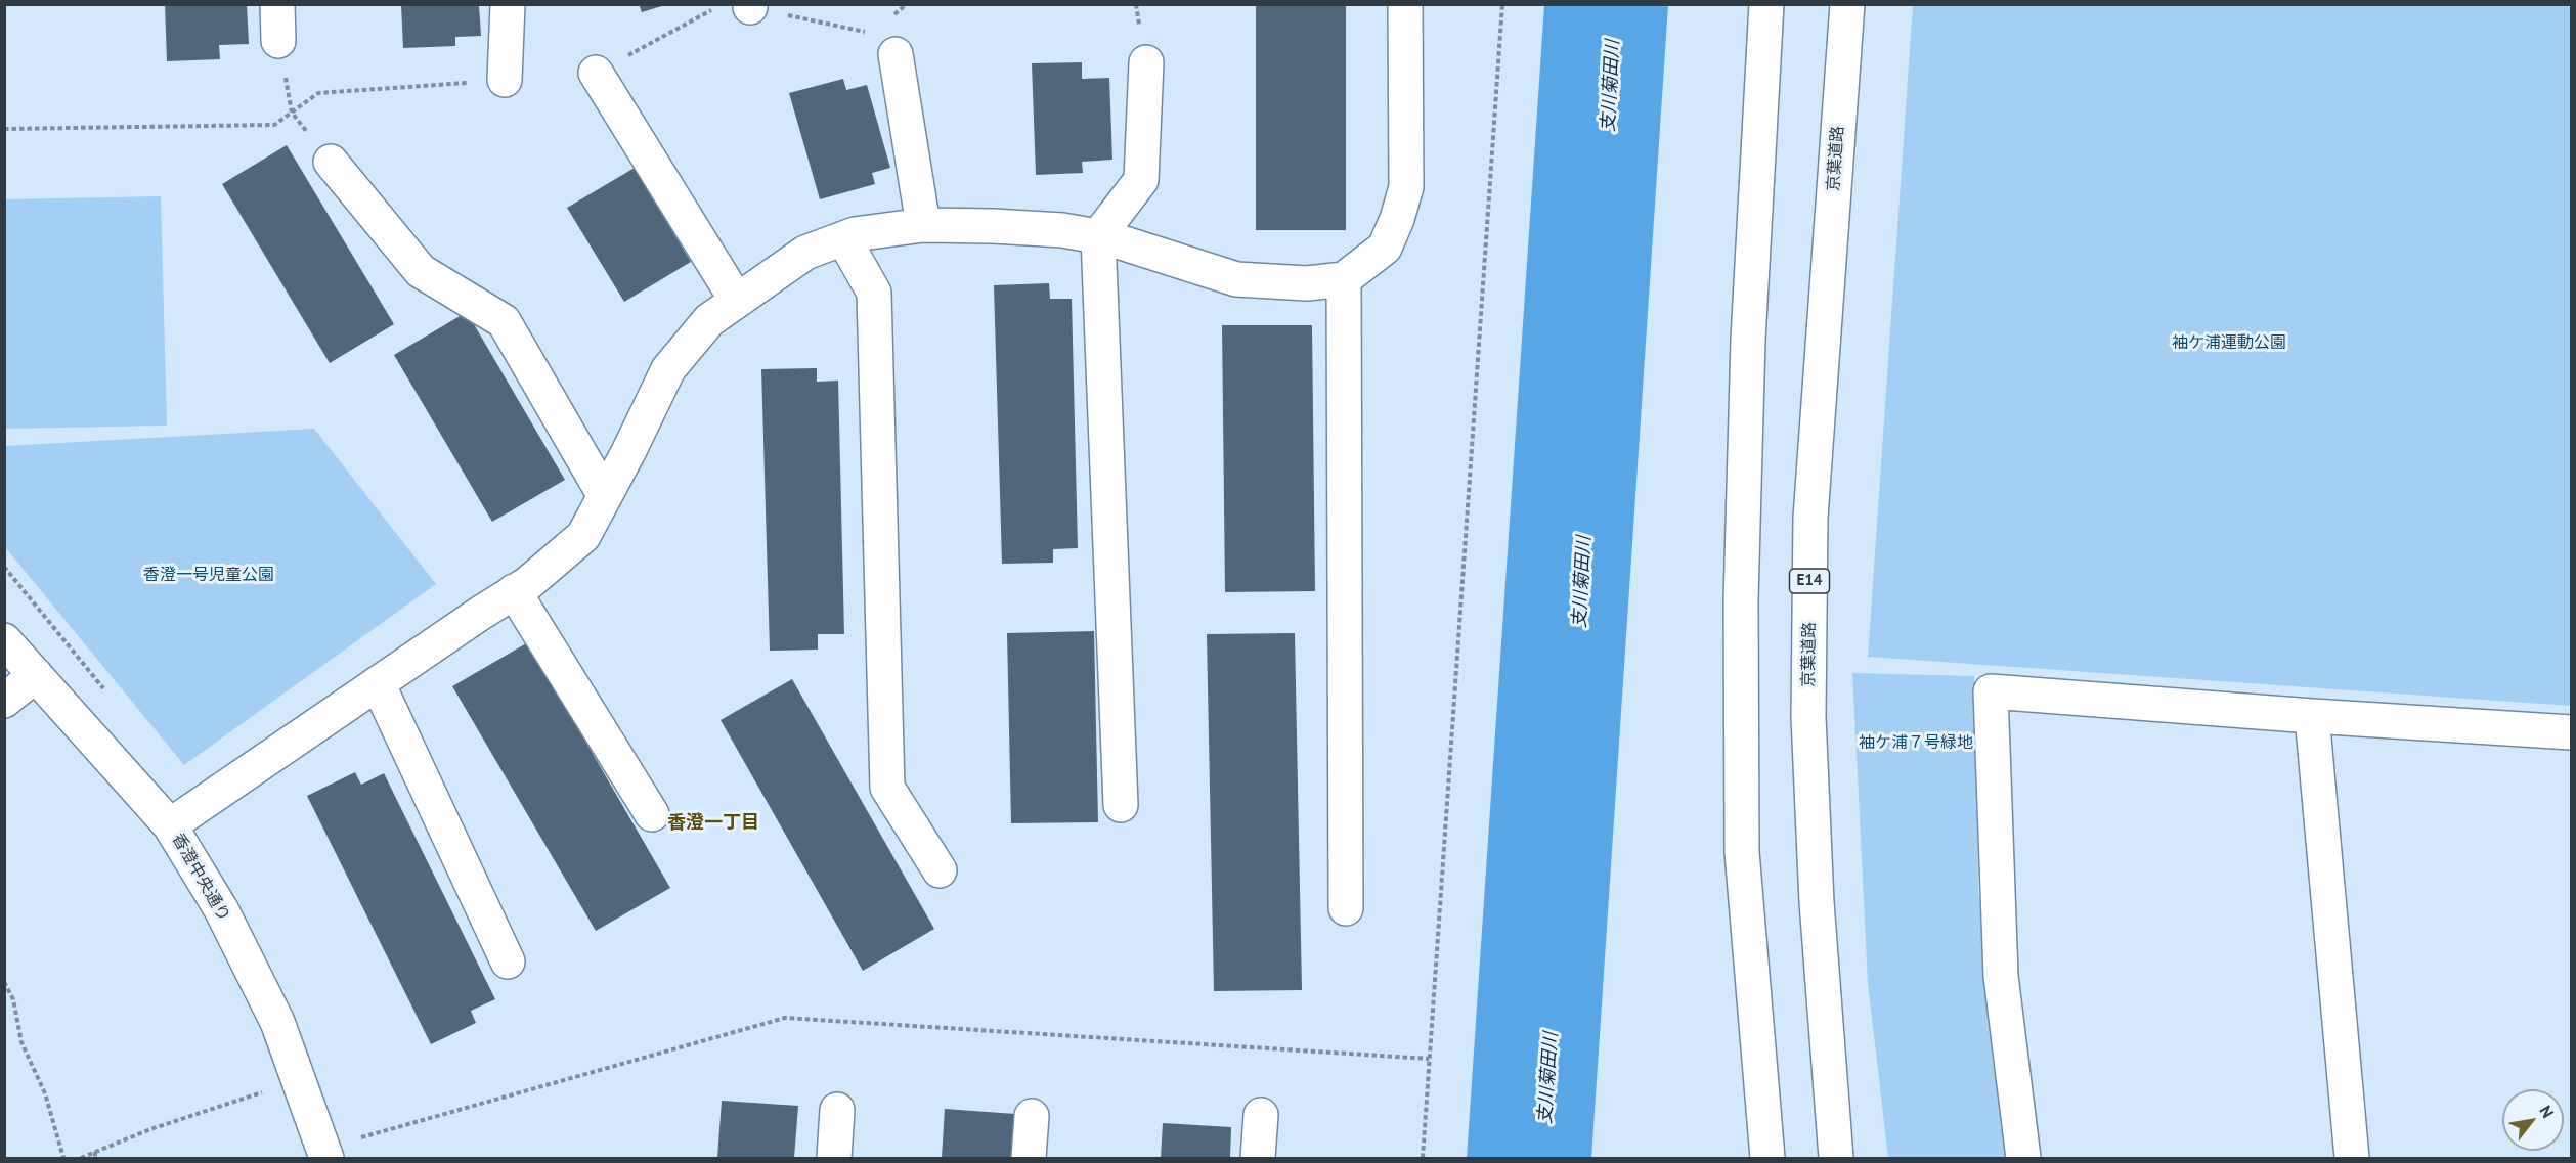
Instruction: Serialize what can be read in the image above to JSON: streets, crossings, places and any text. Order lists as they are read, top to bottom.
{
  "streets": {
    "main road": ["京葉道路", "E14", "香澄中央通り"]
  },
  "districts": ["香澄一丁目"],
  "water": ["支川菊田川"],
  "parks": ["袖ケ浦運動公園", "香澄一号児童公園", "袖ケ浦７号緑地"],
  "north": "top right"
}
